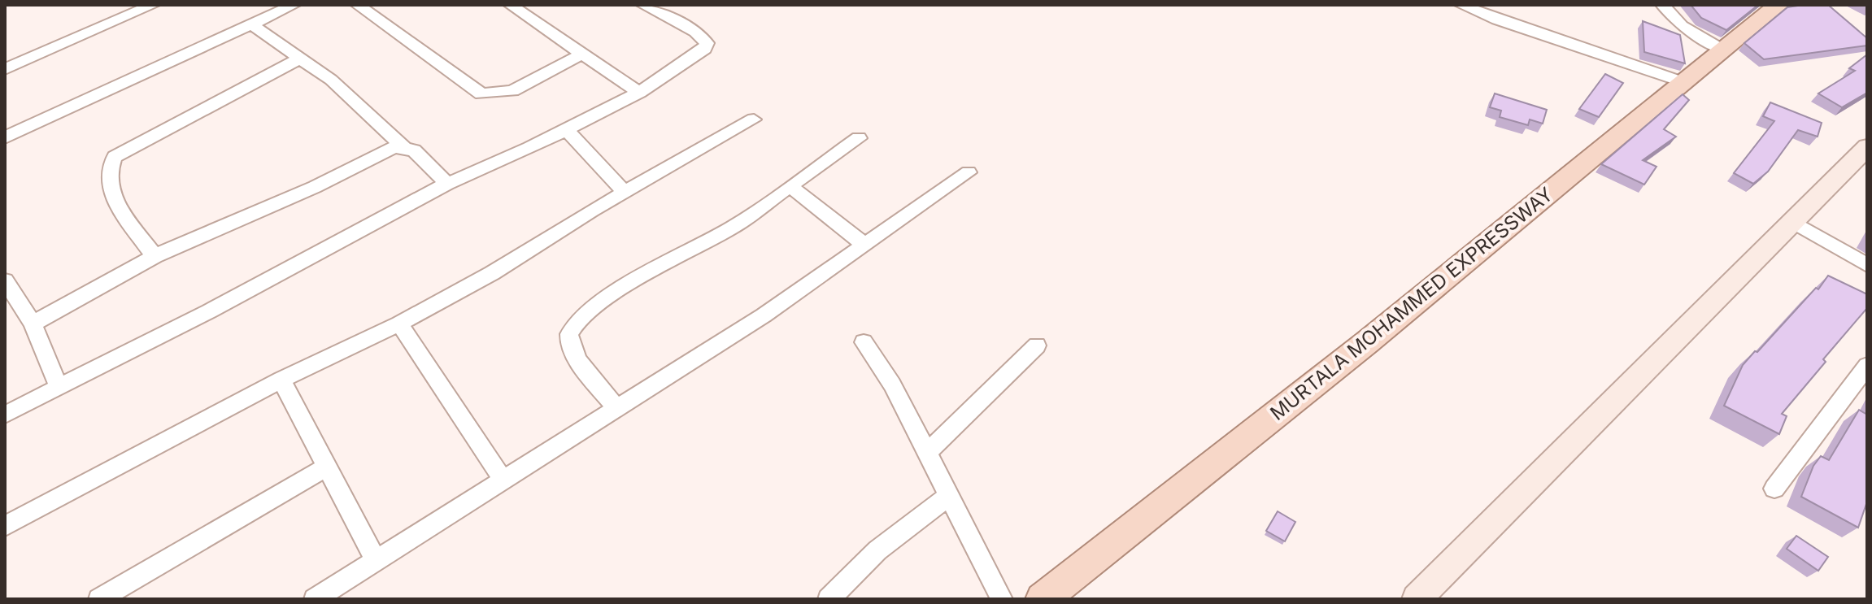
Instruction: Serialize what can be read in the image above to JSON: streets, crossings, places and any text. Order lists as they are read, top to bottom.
{
  "streets": {
    "main road": ["MURTALA MOHAMMED EXPRESSWAY"]
  }
}
